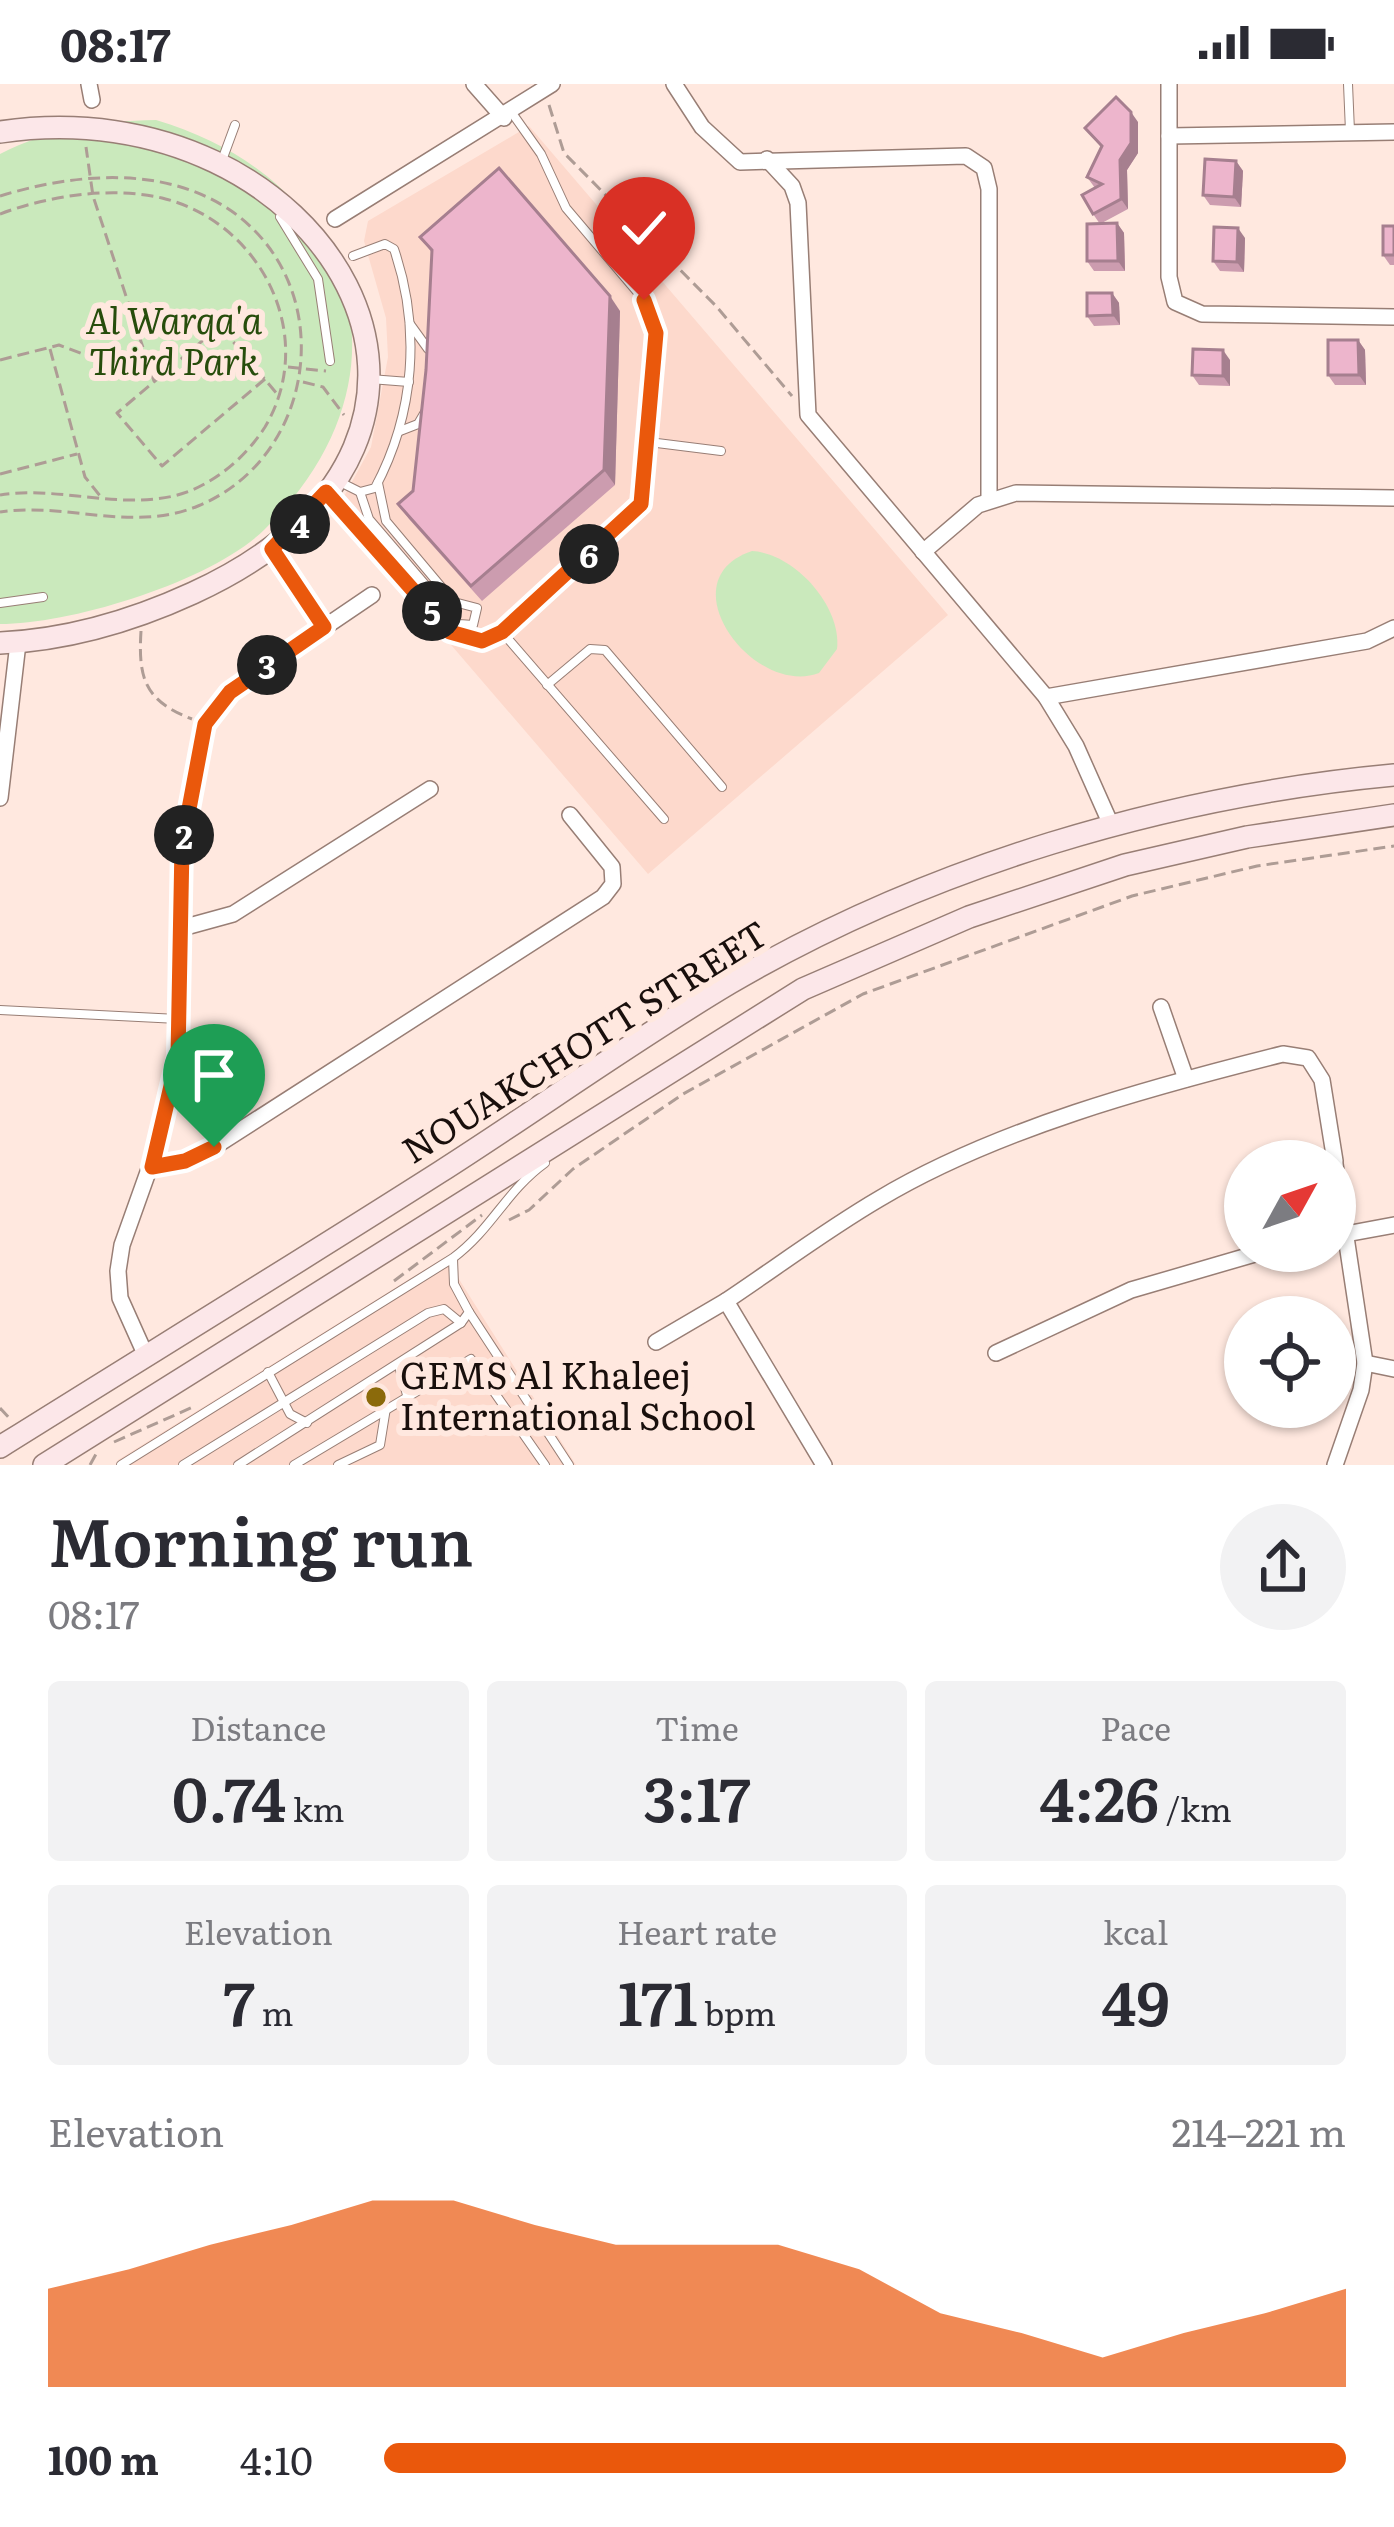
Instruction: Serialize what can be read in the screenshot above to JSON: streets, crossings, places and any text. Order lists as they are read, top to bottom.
{
  "streets": {
    "street": ["NOUAKCHOTT STREET"]
  },
  "parks": ["Al Warqa'a Third Park"],
  "places": ["GEMS Al Khaleej International School"],
  "north": "top right",
  "page": {
    "status": "08:17",
    "pins": [
      "4",
      "6",
      "5",
      "3",
      "2"
    ],
    "heading": ["Morning run", "08:17"],
    "stats": [
      ["Distance", "0.74 km"],
      ["Time", "3:17"],
      ["Pace", "4:26 /km"],
      ["Elevation", "7 m"],
      ["Heart rate", "171 bpm"],
      ["kcal", "49"]
    ],
    "chart": ["Elevation", "214–221 m"],
    "list": [
      {
        "name": "100 m",
        "note": "4:10"
      }
    ]
  }
}
